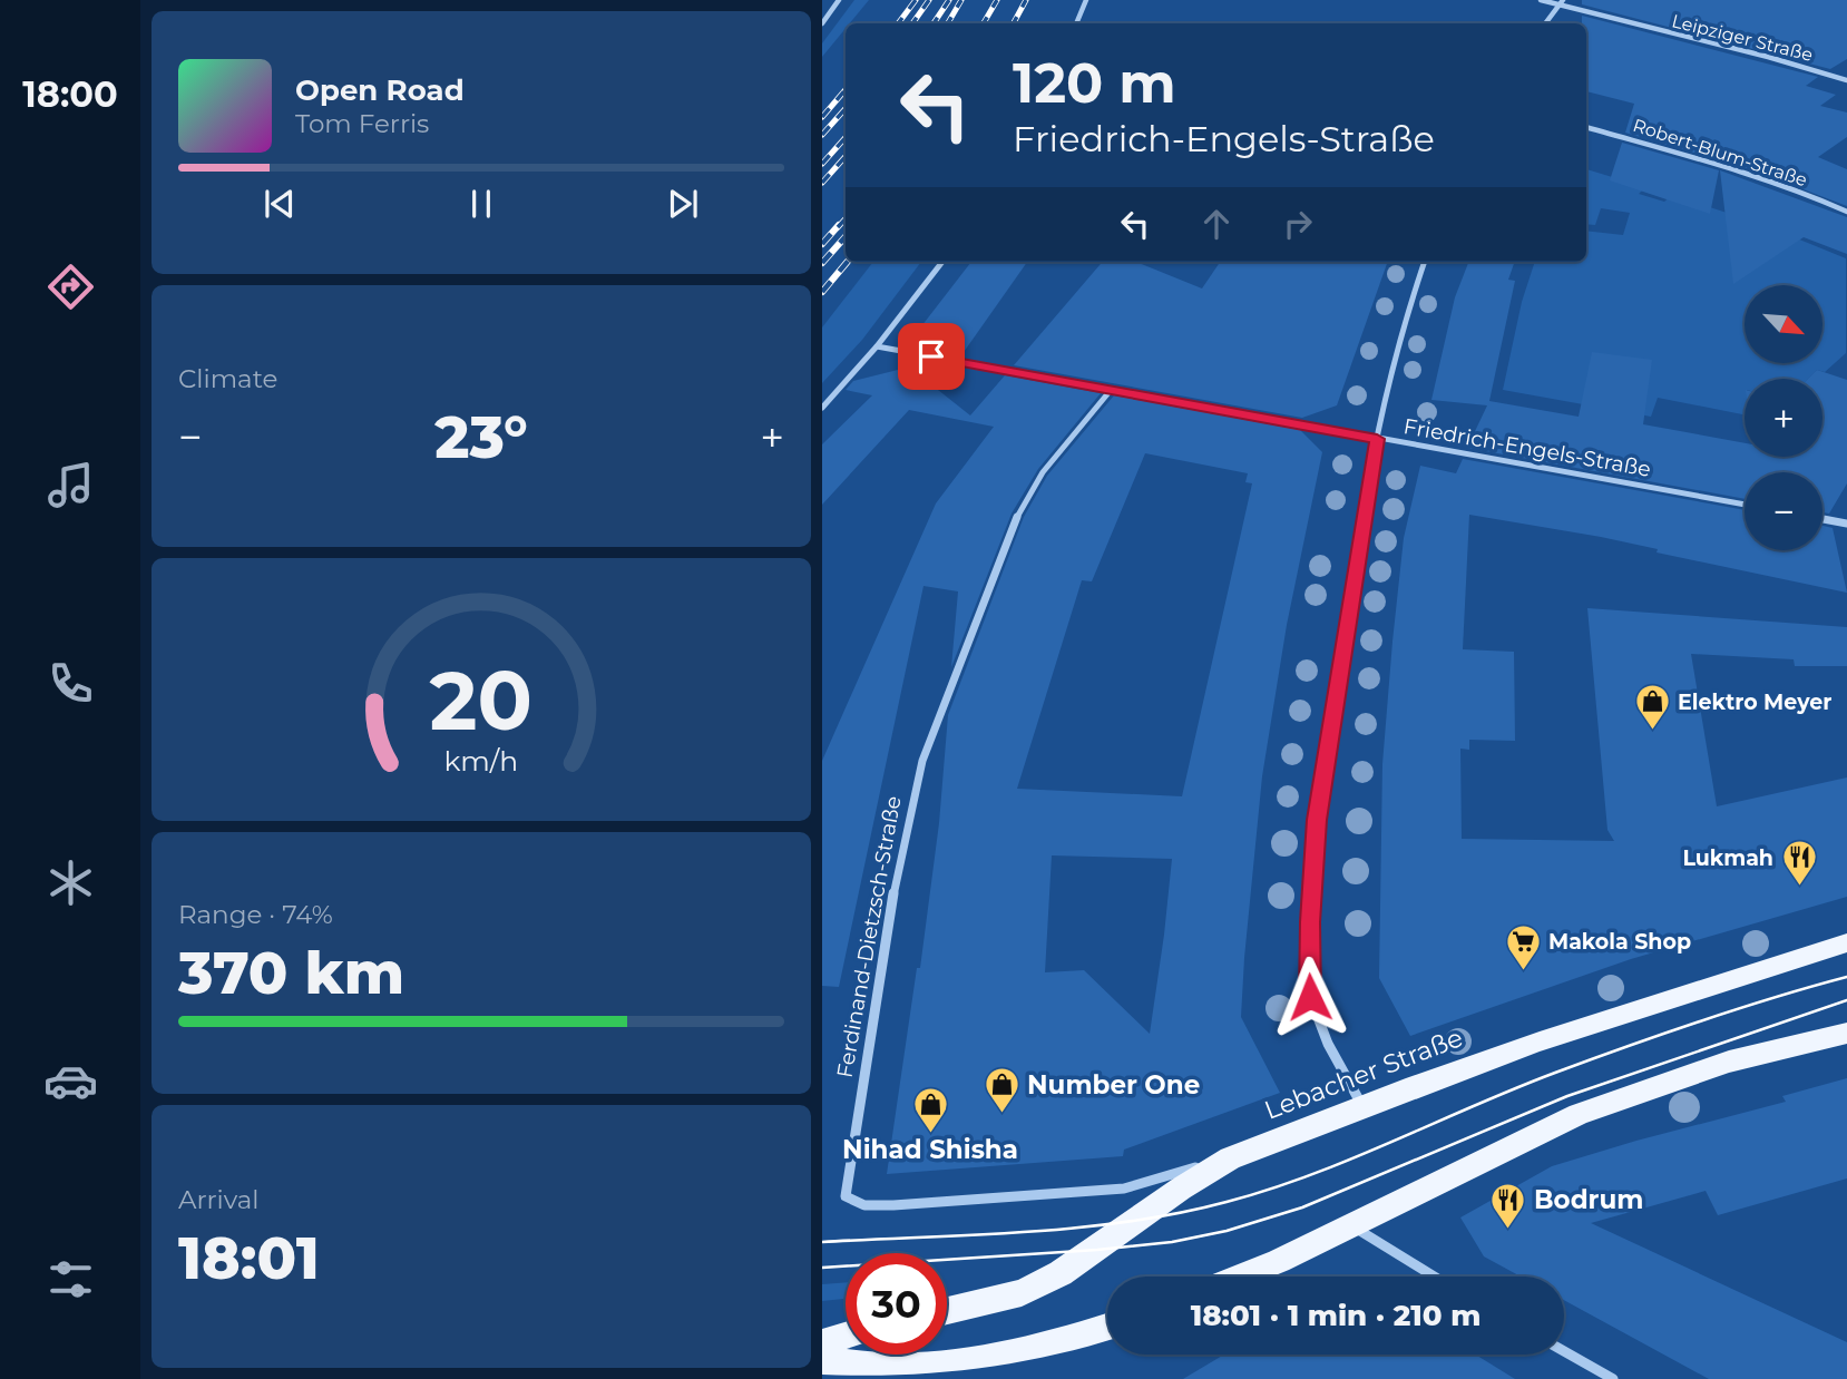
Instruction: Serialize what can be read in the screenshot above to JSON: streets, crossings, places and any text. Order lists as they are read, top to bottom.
{
  "streets": {
    "main road": ["Lebacher Straße"],
    "street": [
      "Leipziger Straße",
      "Robert-Blum-Straße",
      "Friedrich-Engels-Straße",
      "Ferdinand-Dietzsch-Straße"
    ]
  },
  "crossings": [
    ["Friedrich-Engels-Straße", "Ferdinand-Dietzsch-Straße"],
    ["Ferdinand-Dietzsch-Straße", "Lebacher Straße"]
  ],
  "places": {
    "shop": ["Elektro Meyer", "Number One", "Nihad Shisha"],
    "restaurant": ["Lukmah", "Bodrum"],
    "supermarket": ["Makola Shop"]
  },
  "north": "bottom right",
  "page": {
    "tabs": "18:00",
    "turn": ["120 m", "Friedrich-Engels-Straße"],
    "song": ["Open Road", "Tom Ferris"],
    "tile": [
      "Climate",
      ["Range · 74%", "370 km"],
      ["Arrival", "18:01"]
    ],
    "map_buttons": ["+", "−"],
    "heat": ["−", "23°", "+"],
    "limit": "30",
    "trip": "18:01 · 1 min · 210 m",
    "gauge": ["20", "km/h"]
  }
}
